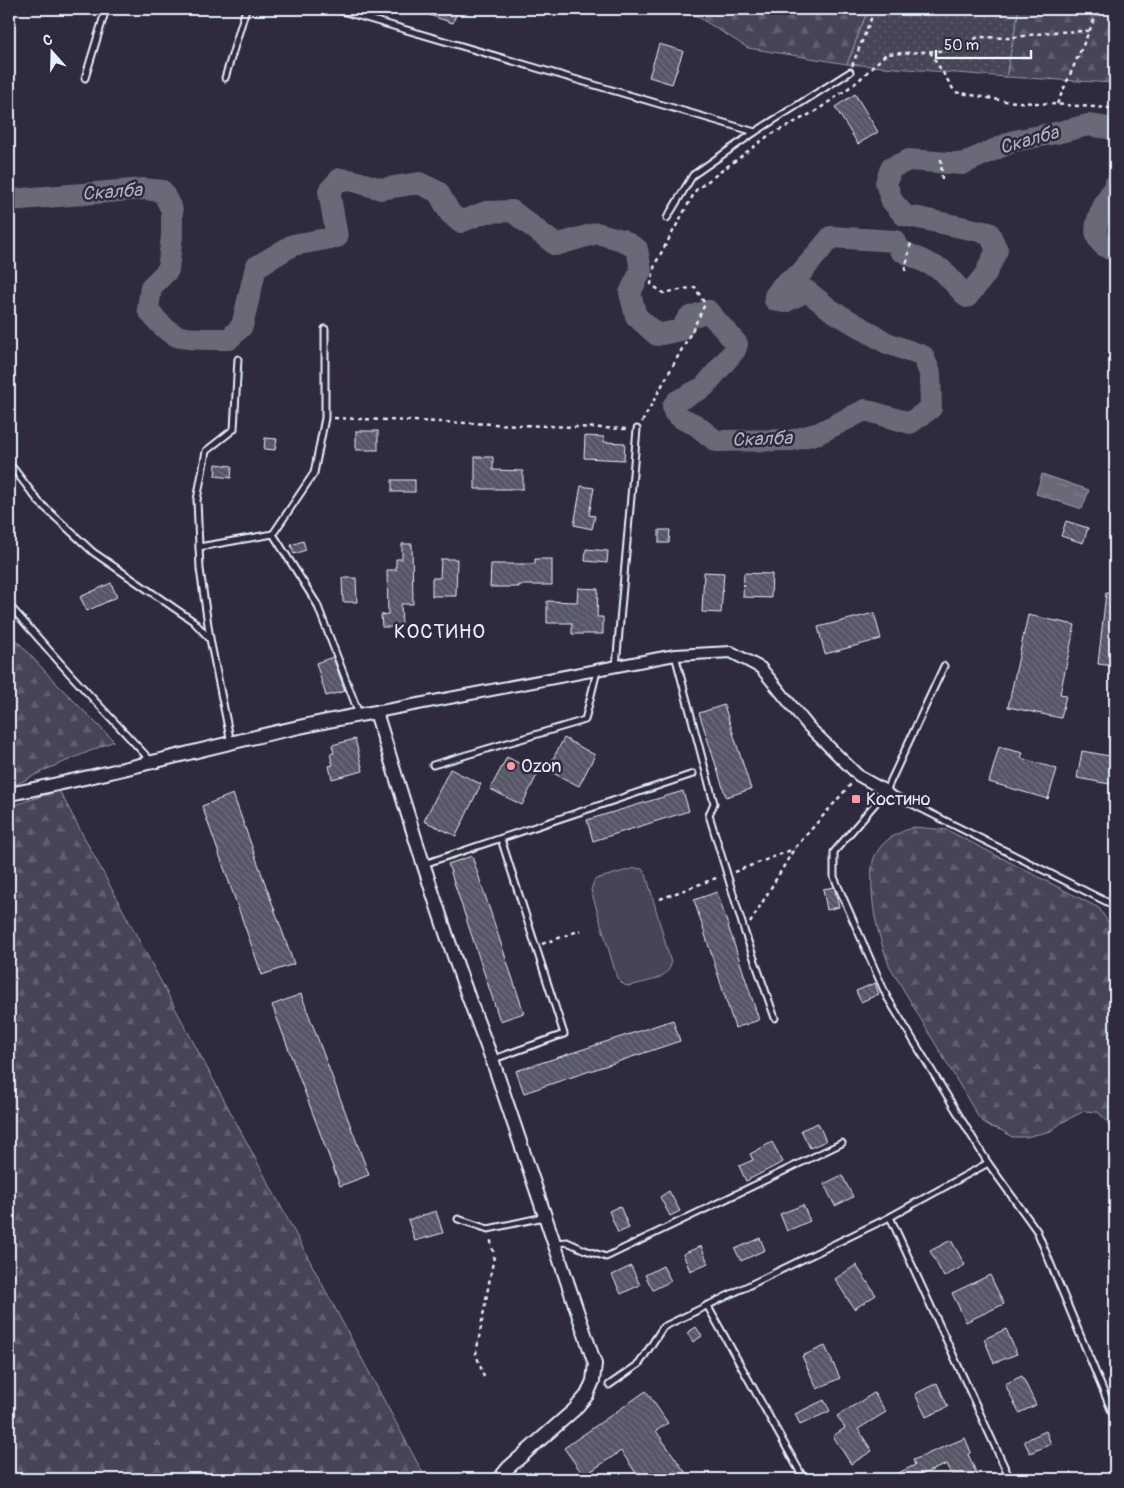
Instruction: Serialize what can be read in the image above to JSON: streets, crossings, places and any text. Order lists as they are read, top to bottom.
{
  "districts": ["КОСТИНО"],
  "water": ["Скалба"],
  "places": {
    "other": ["Ozon"],
    "transit": ["Костино"]
  },
  "scale_bar": "50 m",
  "north": "top"
}
